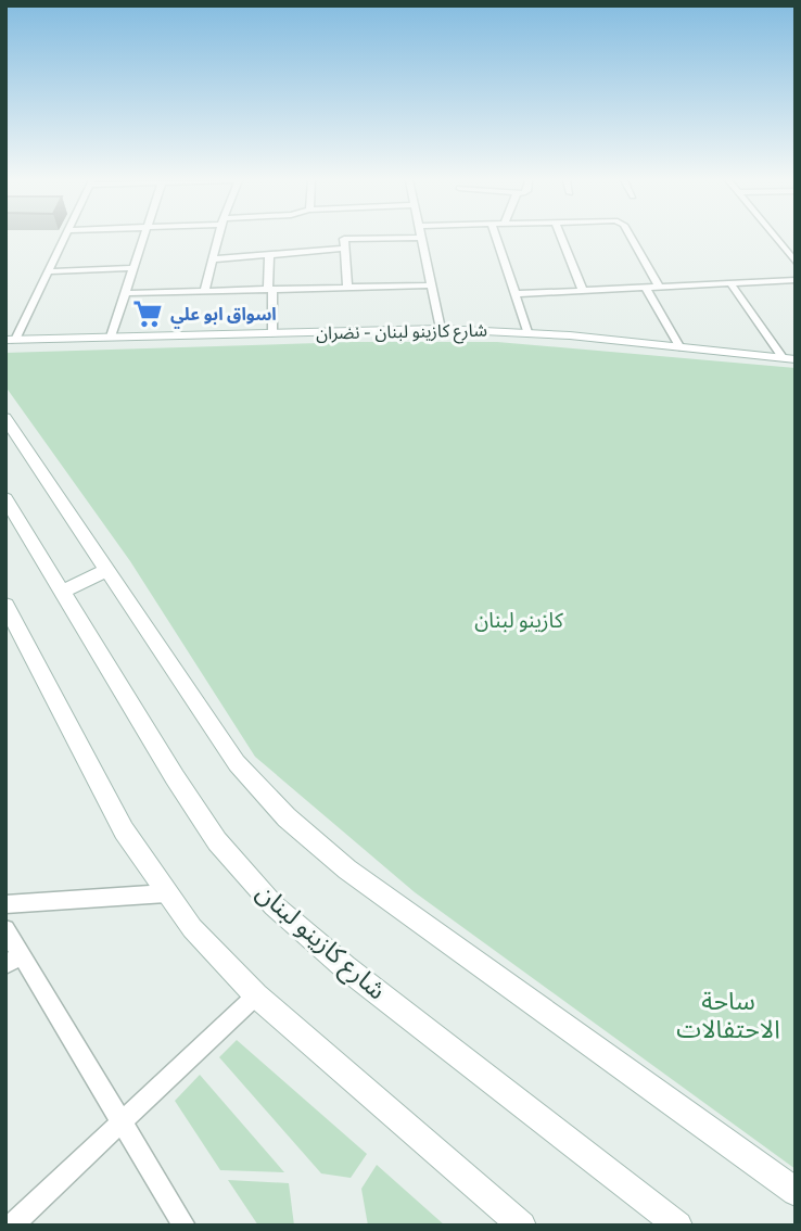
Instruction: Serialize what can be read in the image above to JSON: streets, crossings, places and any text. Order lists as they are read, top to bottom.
{
  "streets": {
    "street": ["شارع كازينو لبنان - نضران", "شارع كازينو لبنان"]
  },
  "parks": ["كازينو لبنان", "ساحة الاحتفالات"],
  "places": {
    "supermarket": ["اسواق ابو علي"]
  }
}
